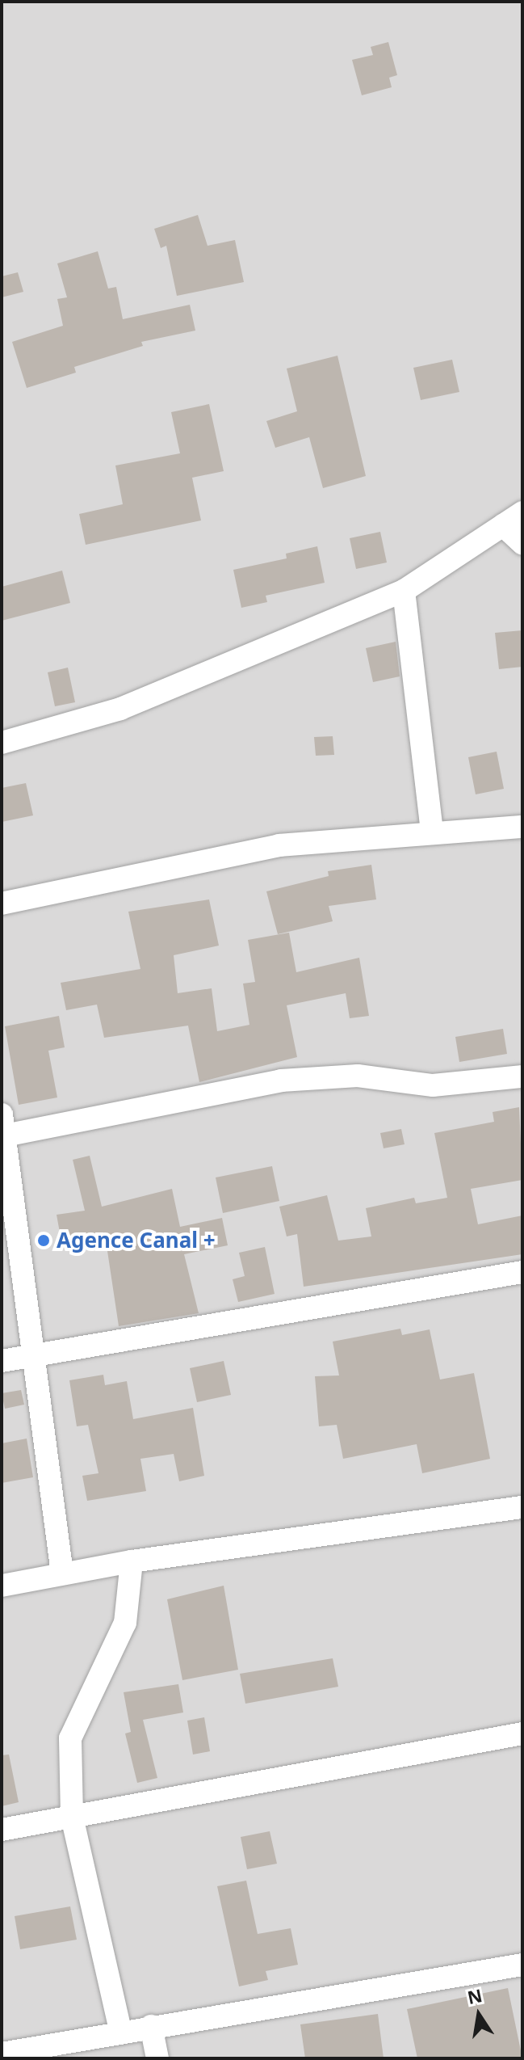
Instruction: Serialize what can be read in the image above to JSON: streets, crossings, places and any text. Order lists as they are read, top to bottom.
{
  "places": ["Agence Canal +"],
  "north": "top"
}
